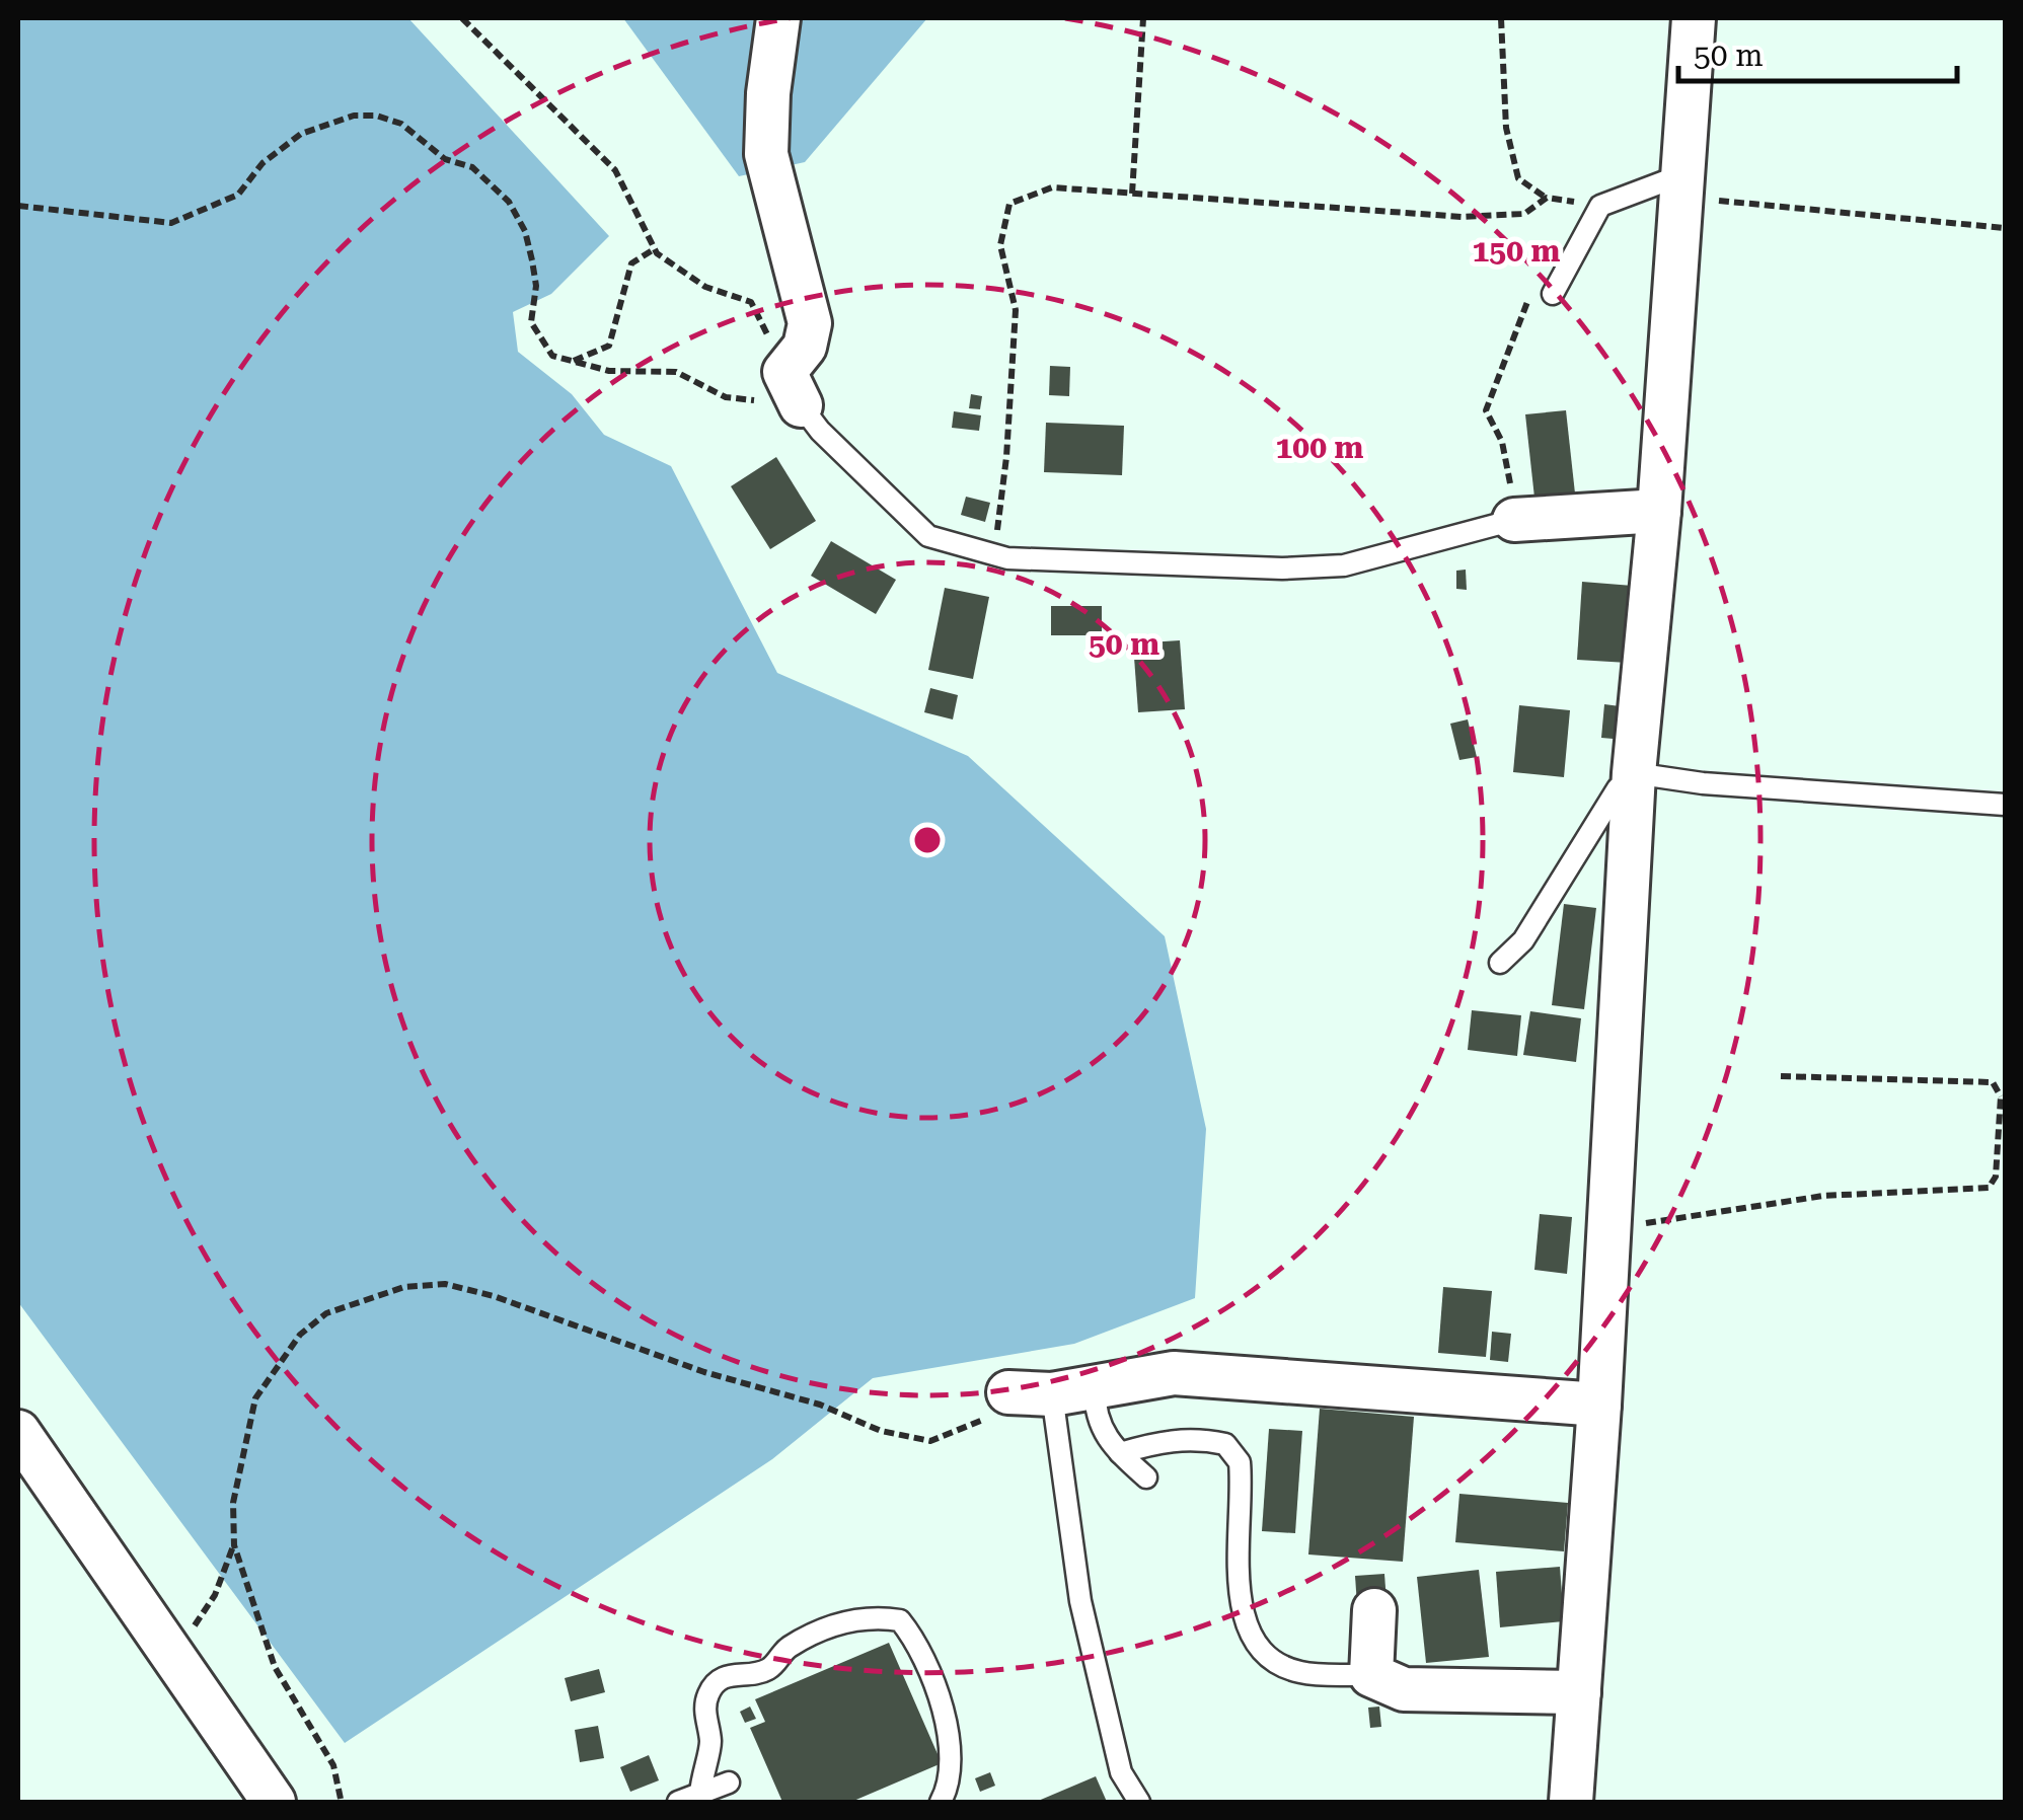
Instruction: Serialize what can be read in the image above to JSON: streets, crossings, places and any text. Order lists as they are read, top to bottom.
{
  "scale_bar": "50 m",
  "rings": ["150 m", "100 m", "50 m"]
}
